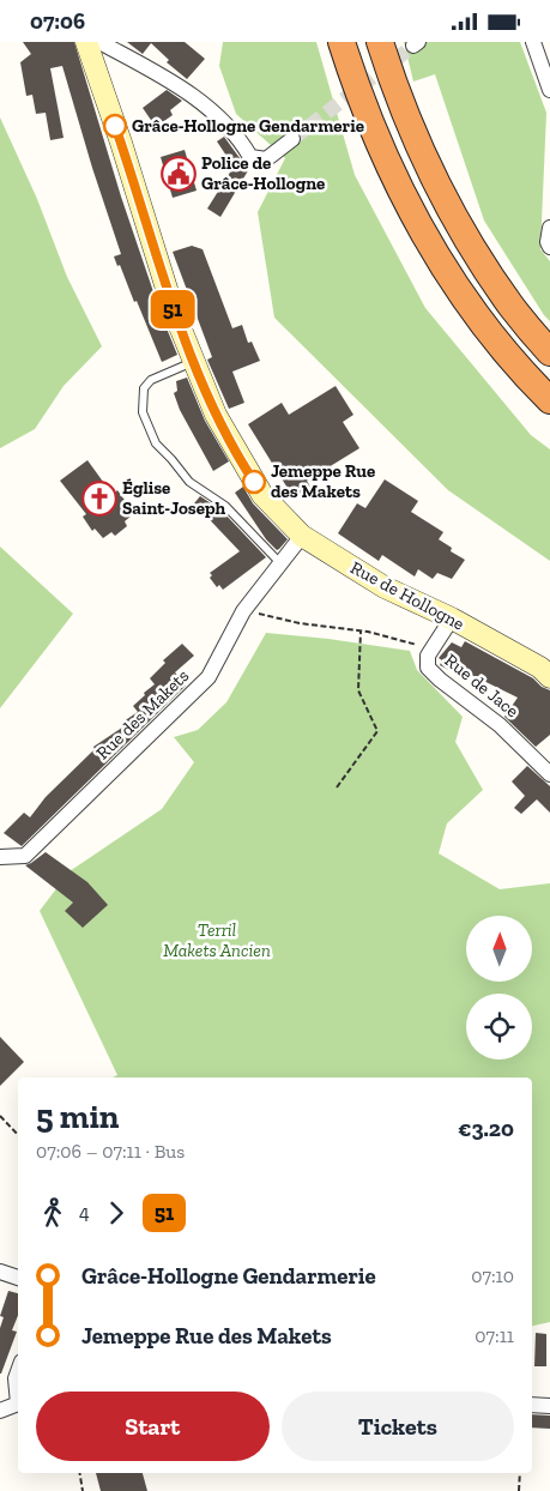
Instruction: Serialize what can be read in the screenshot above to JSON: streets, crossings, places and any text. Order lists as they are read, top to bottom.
{
  "streets": {
    "street": ["Rue de Hollogne", "Rue de Jace", "Rue des Makets"]
  },
  "crossings": [
    ["Rue de Hollogne", "Rue de Jace"],
    ["Rue de Hollogne", "Rue des Makets"]
  ],
  "parks": ["Terril Makets Ancien"],
  "places": {
    "other": ["Grâce-Hollogne Gendarmerie", "Jemeppe Rue des Makets"],
    "public building": ["Police de Grâce-Hollogne"],
    "church": ["Église Saint-Joseph"]
  },
  "lines": ["bus line 51"],
  "north": "top",
  "page": {
    "status": "07:06",
    "on_map": "51",
    "heading": ["5 min", "07:06 – 07:11 · Bus", "€3.20"],
    "legs": ["4", "51"],
    "list": [
      {
        "name": "Grâce-Hollogne Gendarmerie",
        "value": "07:10"
      },
      {
        "name": "Jemeppe Rue des Makets",
        "value": "07:11"
      }
    ],
    "buttons": ["Start", "Tickets"]
  }
}
